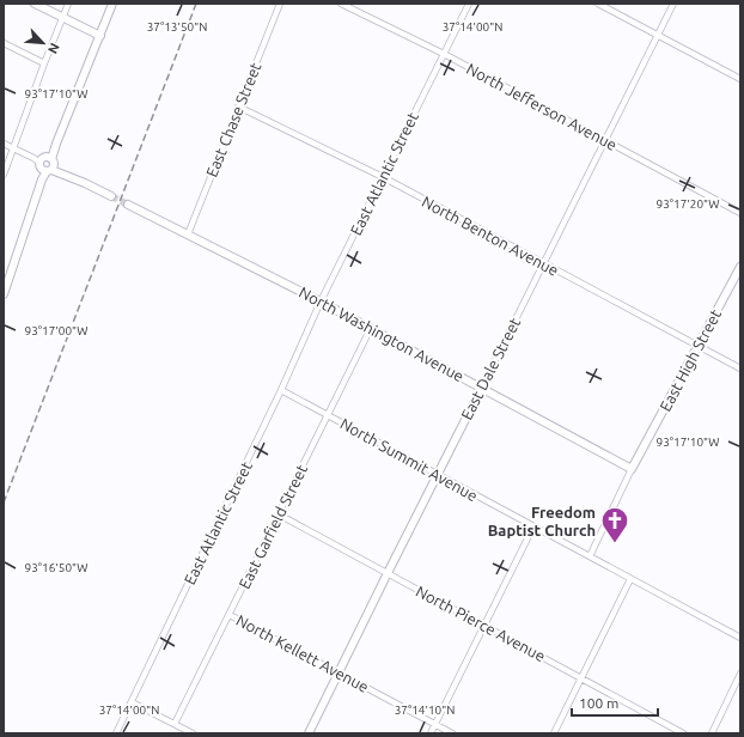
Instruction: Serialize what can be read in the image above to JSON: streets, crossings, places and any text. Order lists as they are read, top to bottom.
{
  "streets": {
    "street": [
      "North Jefferson Avenue",
      "East Chase Street",
      "East Atlantic Street",
      "North Benton Avenue",
      "North Washington Avenue",
      "East High Street",
      "East Dale Street",
      "North Summit Avenue",
      "East Garfield Street",
      "North Pierce Avenue",
      "North Kellett Avenue"
    ]
  },
  "crossings": [
    ["North Jefferson Avenue", "East Atlantic Street"],
    ["North Jefferson Avenue", "East Dale Street"],
    ["East Chase Street", "North Benton Avenue"],
    ["East Chase Street", "North Washington Avenue"],
    ["East Atlantic Street", "North Benton Avenue"],
    ["East Atlantic Street", "North Washington Avenue"],
    ["East Atlantic Street", "North Summit Avenue"],
    ["North Benton Avenue", "East High Street"],
    ["North Benton Avenue", "East Dale Street"],
    ["North Washington Avenue", "East High Street"],
    ["North Washington Avenue", "East Dale Street"],
    ["North Washington Avenue", "East Garfield Street"],
    ["East High Street", "North Summit Avenue"],
    ["East Dale Street", "North Summit Avenue"],
    ["East Dale Street", "North Pierce Avenue"],
    ["East Dale Street", "North Kellett Avenue"],
    ["North Summit Avenue", "East Garfield Street"],
    ["East Garfield Street", "North Pierce Avenue"],
    ["East Garfield Street", "North Kellett Avenue"]
  ],
  "places": {
    "church": ["Freedom Baptist Church"]
  },
  "scale_bar": "100 m",
  "north": "bottom right",
  "coordinates": [
    "37°13'50\"N",
    "37°14'00\"N",
    "93°17'10\"W",
    "93°17'20\"W",
    "93°17'00\"W",
    "93°16'50\"W",
    "37°14'10\"N"
  ]
}
